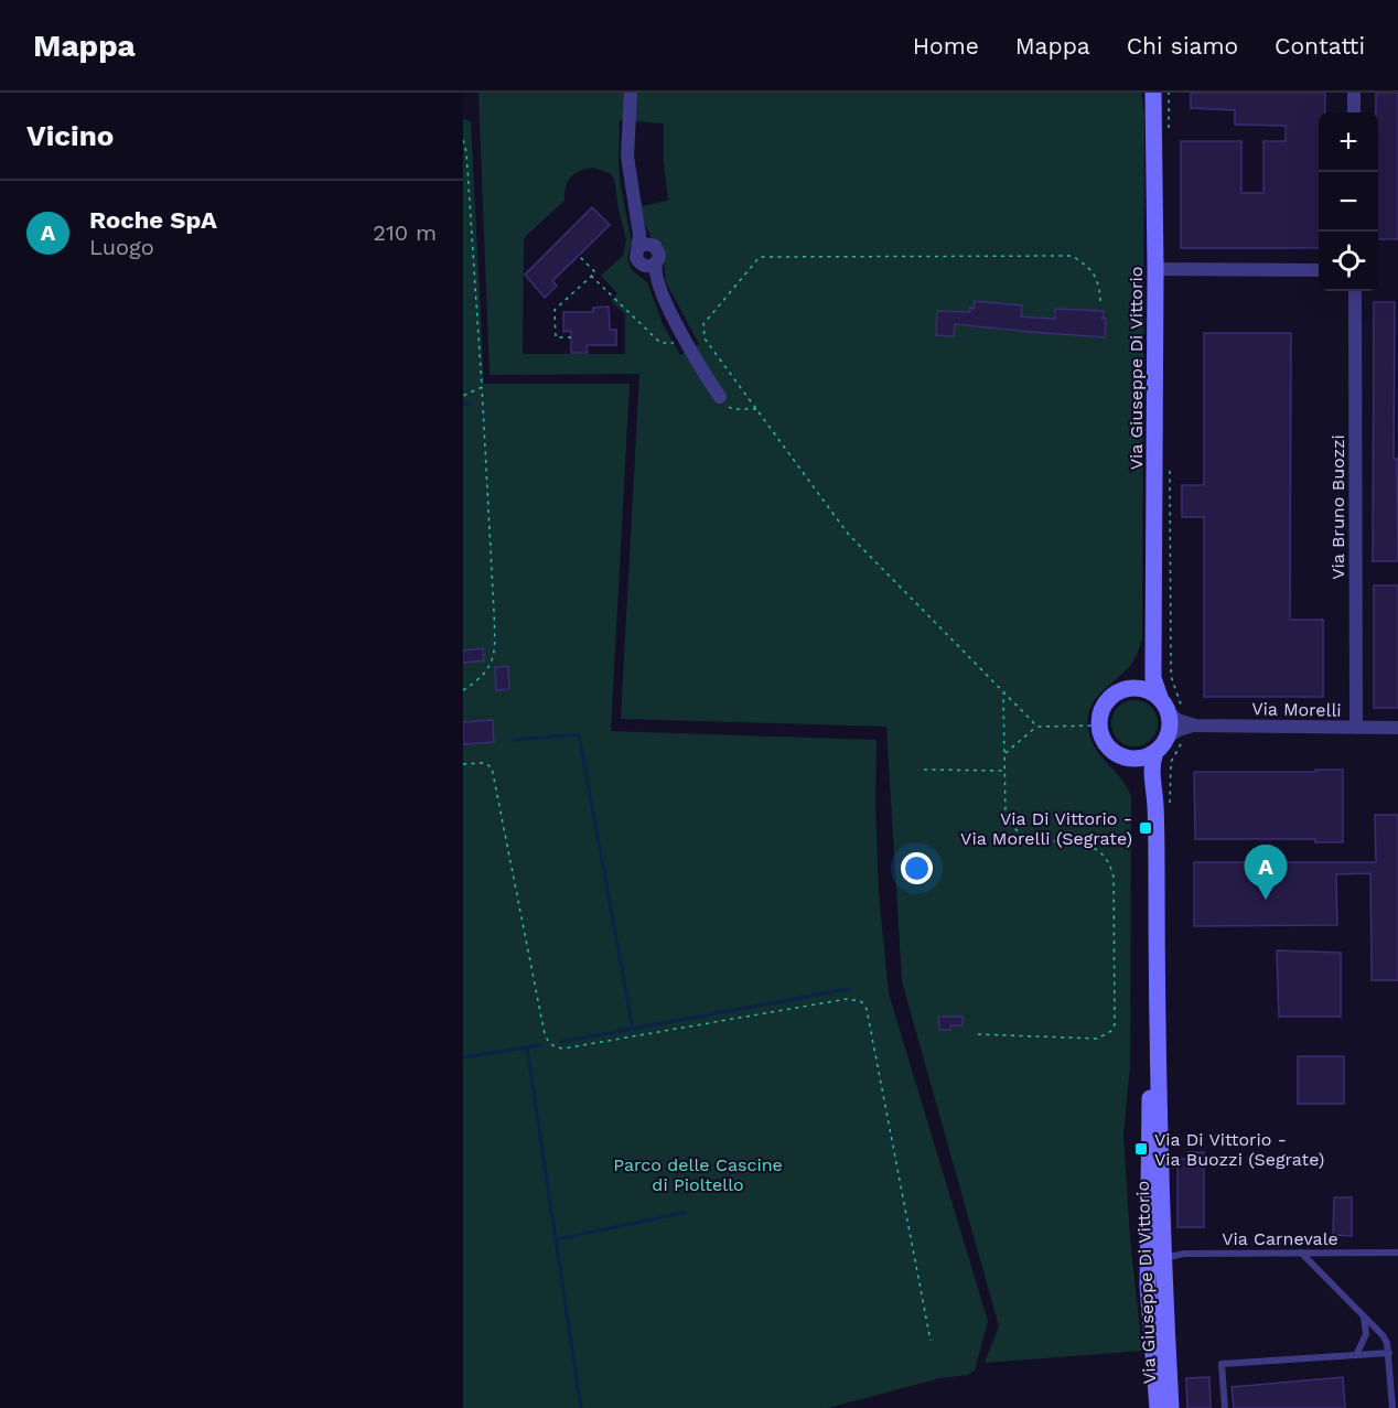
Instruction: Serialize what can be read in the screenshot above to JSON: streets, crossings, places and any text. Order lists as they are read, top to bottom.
{
  "streets": {
    "main road": ["Via Giuseppe Di Vittorio"],
    "street": ["Via Bruno Buozzi", "Via Morelli"],
    "lane": ["Via Carnevale"]
  },
  "crossings": [
    ["Via Giuseppe Di Vittorio", "Via Morelli"],
    ["Via Giuseppe Di Vittorio", "Via Carnevale"],
    ["Via Bruno Buozzi", "Via Morelli"]
  ],
  "parks": ["Parco delle Cascine di Pioltello"],
  "places": {
    "transit": ["Via Di Vittorio - Via Morelli (Segrate)", "Via Di Vittorio - Via Buozzi (Segrate)"]
  },
  "page": {
    "header": "Mappa",
    "nav": [
      "Home",
      "Mappa",
      "Chi siamo",
      "Contatti"
    ],
    "heading": "Vicino",
    "map_buttons": ["+", "−"],
    "list": [
      {
        "mark": "A",
        "name": "Roche SpA",
        "note": "Luogo",
        "value": "210 m"
      }
    ],
    "pins": "A"
  }
}
